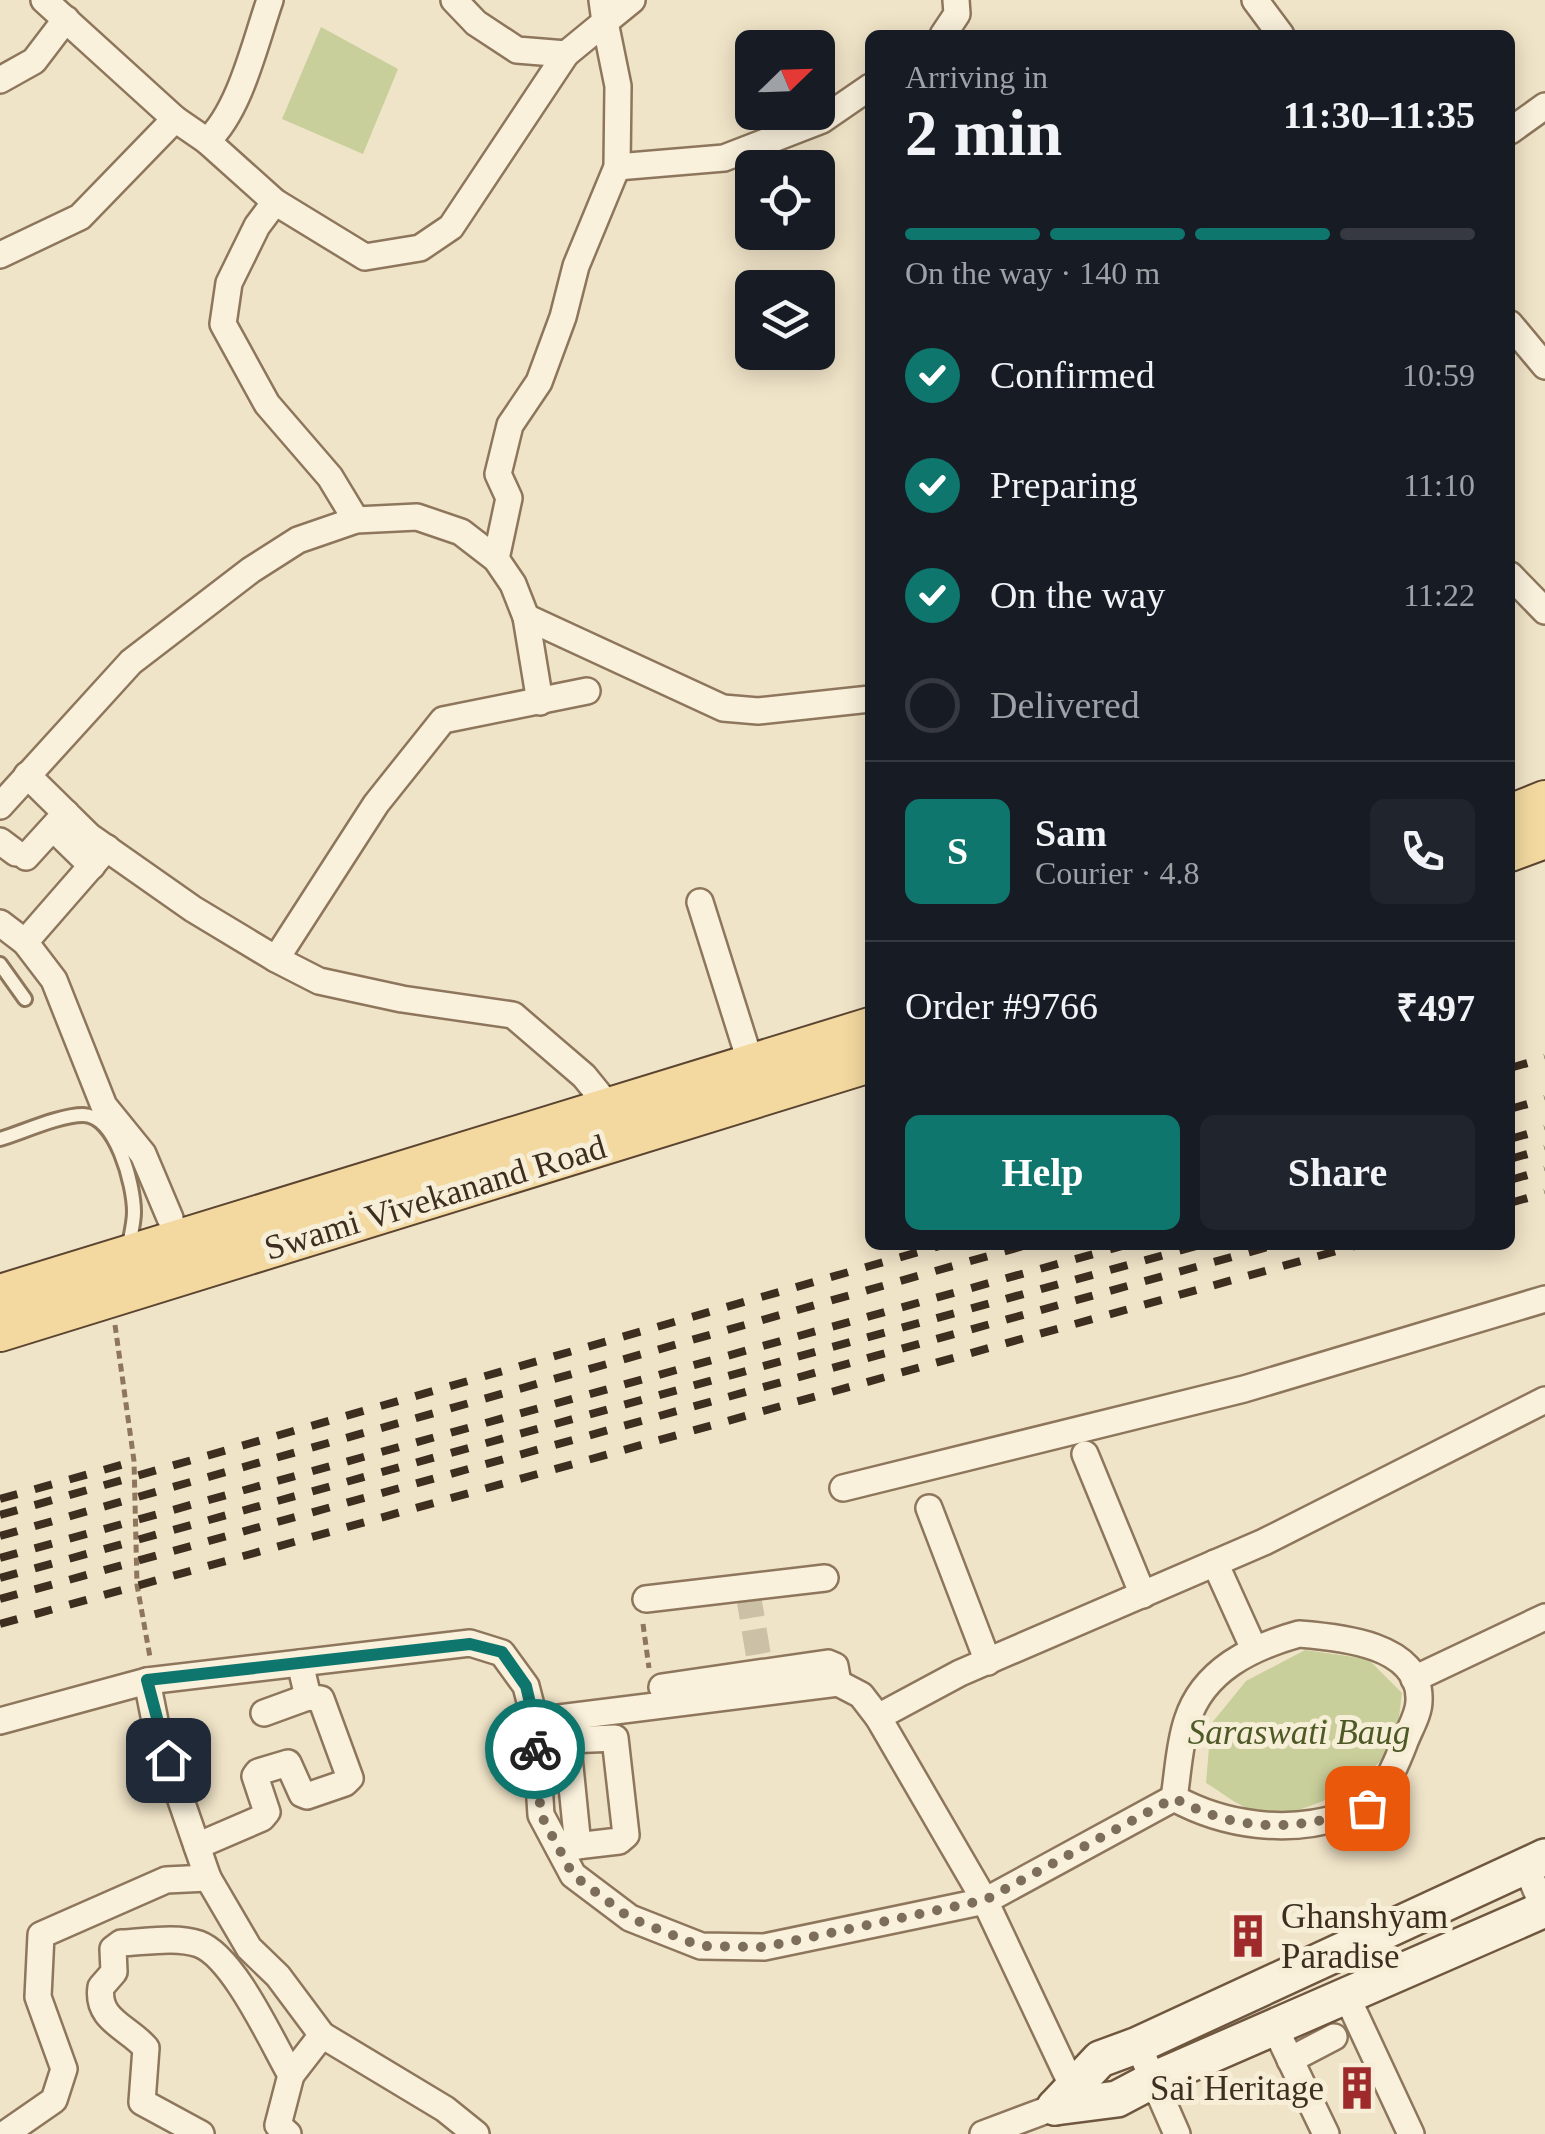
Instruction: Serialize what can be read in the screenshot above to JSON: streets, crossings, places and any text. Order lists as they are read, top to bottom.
{
  "streets": {
    "main road": ["Swami Vivekanand Road"]
  },
  "parks": ["Saraswati Baug"],
  "places": {
    "building": ["Ghanshyam Paradise", "Sai Heritage"]
  },
  "north": "top right",
  "page": {
    "heading": ["2 min", "Arriving in", "11:30–11:35"],
    "panel": [
      "Sam",
      "Courier · 4.8",
      "Order #9766",
      "₹497"
    ],
    "bar": "On the way · 140 m",
    "list": [
      ["Confirmed", "10:59"],
      ["Preparing", "11:10"],
      ["On the way", "11:22"],
      "Delivered"
    ],
    "round": "S",
    "buttons": ["Help", "Share"]
  }
}
